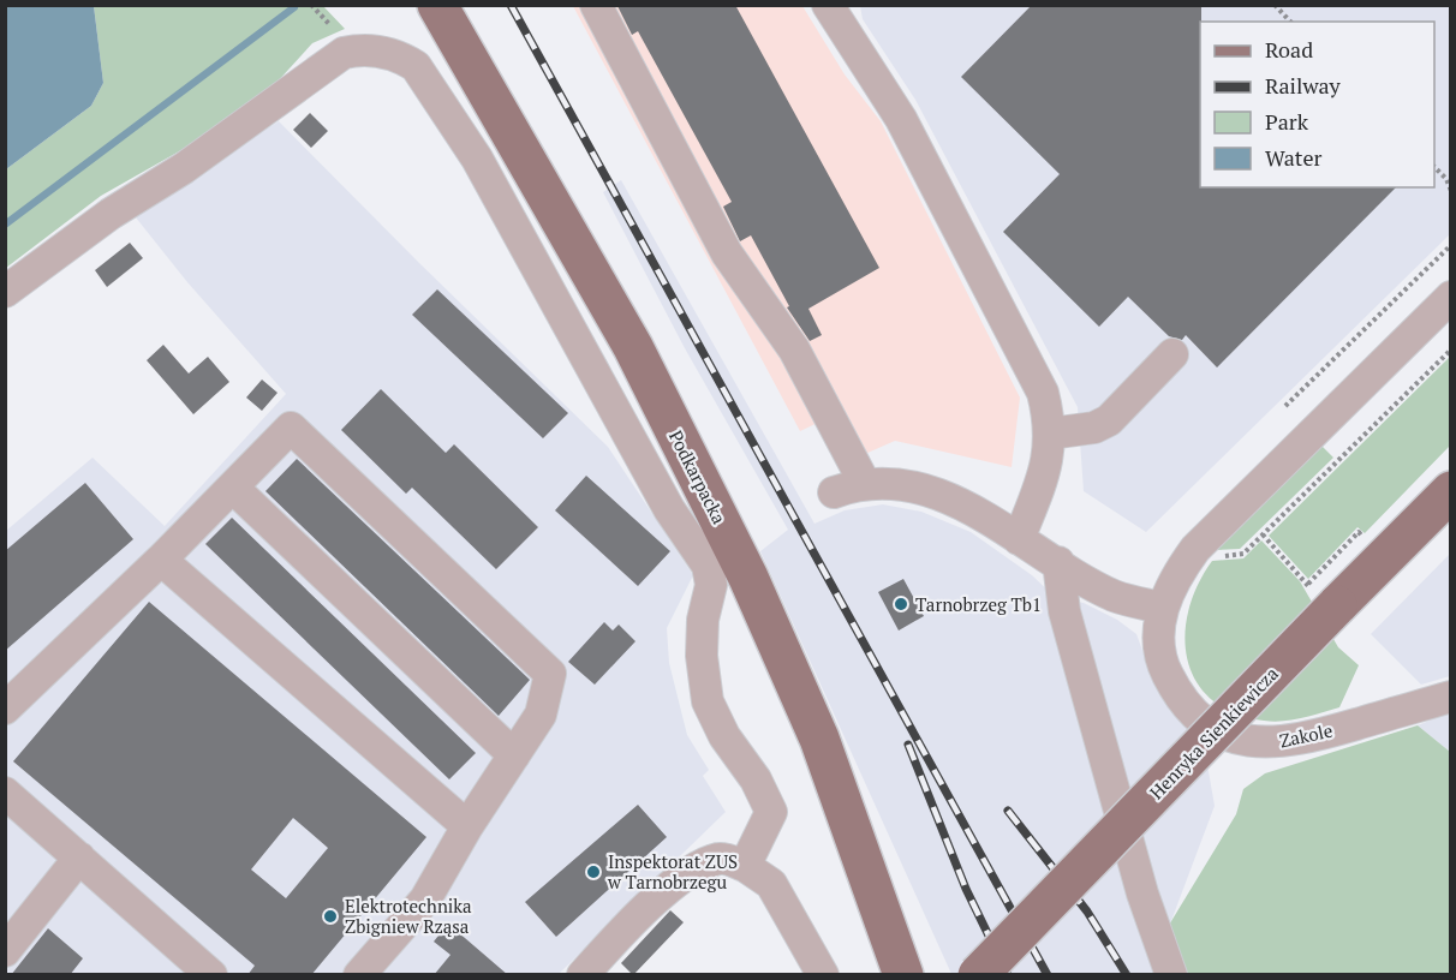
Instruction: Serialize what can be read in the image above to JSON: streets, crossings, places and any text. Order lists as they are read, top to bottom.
{
  "streets": {
    "main road": ["Podkarpacka", "Henryka Sienkiewicza"],
    "street": ["Zakole"]
  },
  "places": ["Tarnobrzeg Tb1", "Inspektorat ZUS w Tarnobrzegu", "Elektrotechnika Zbigniew Rząsa"],
  "legend": [
    "Road",
    "Railway",
    "Park",
    "Water"
  ]
}
